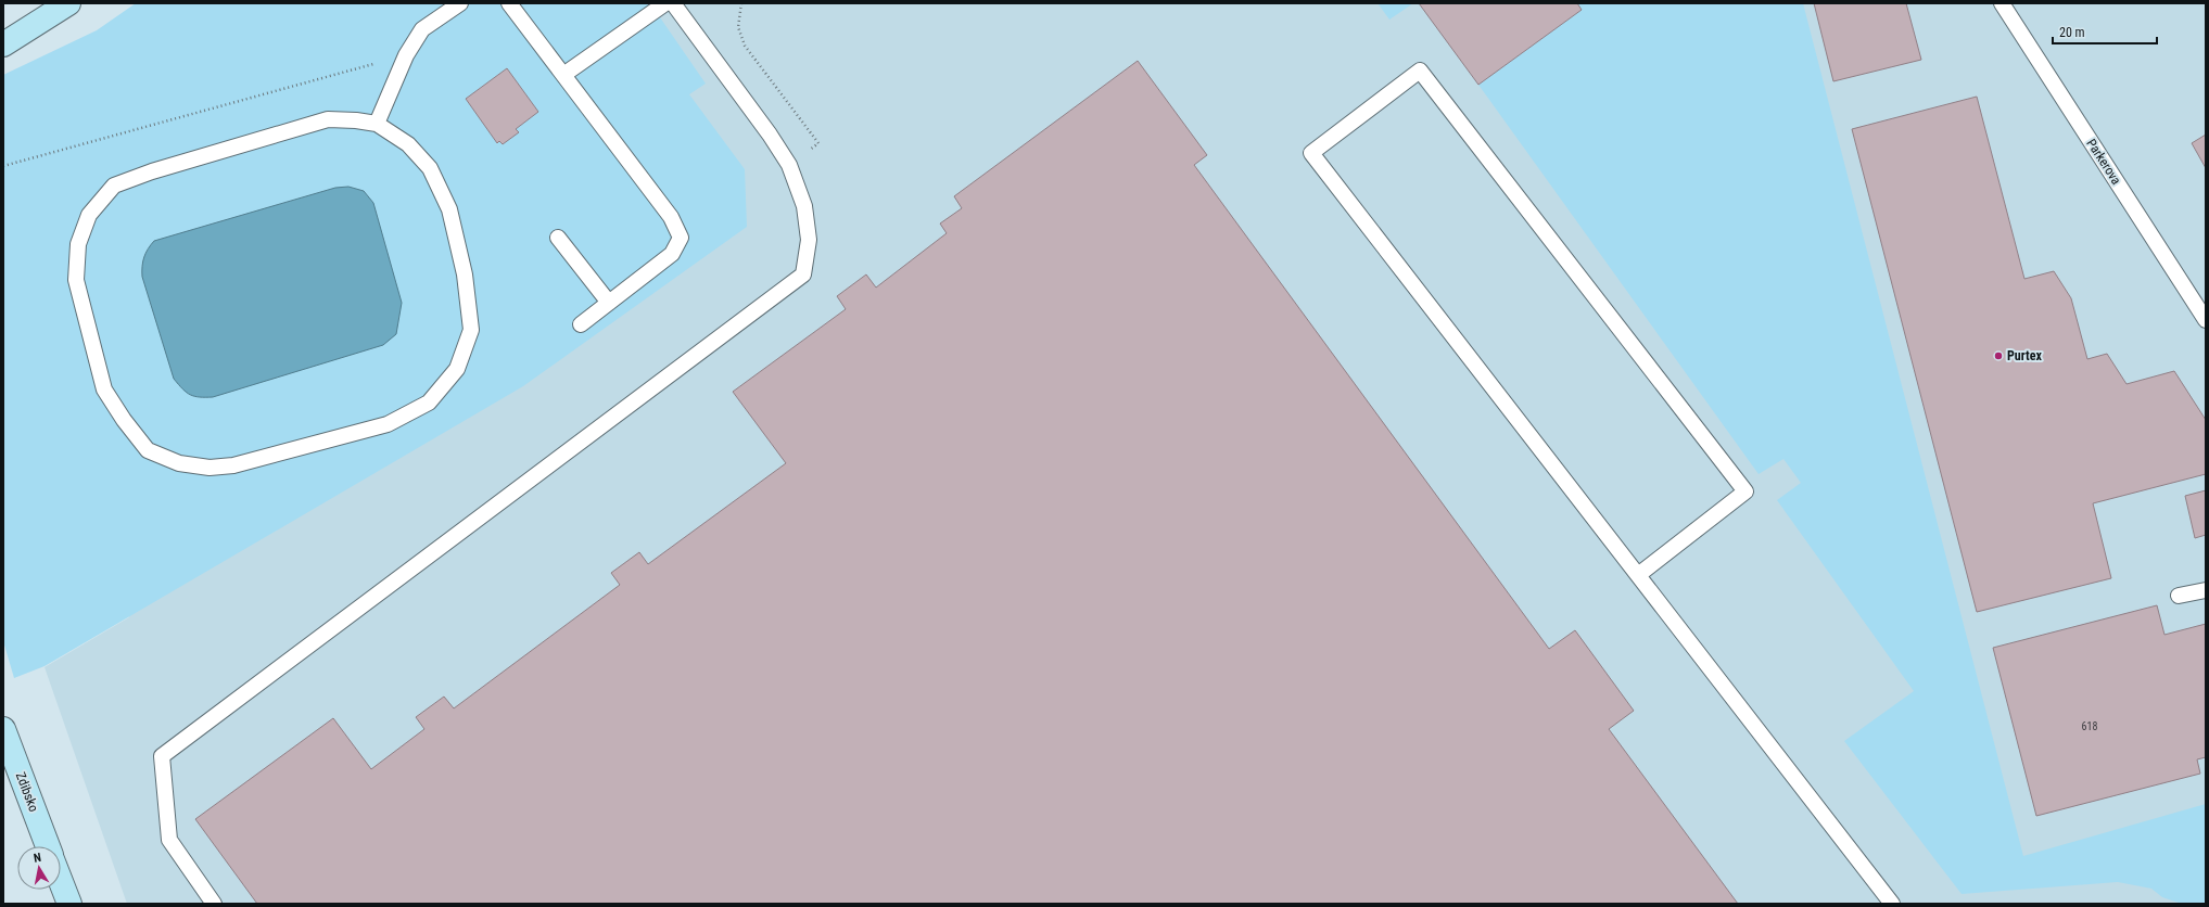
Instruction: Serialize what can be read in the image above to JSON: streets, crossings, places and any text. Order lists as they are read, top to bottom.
{
  "streets": {
    "main road": ["Zdibsko"],
    "lane": ["Parkerova"]
  },
  "places": ["Purtex"],
  "house_numbers": ["618"],
  "scale_bar": "20 m",
  "north": "top"
}
